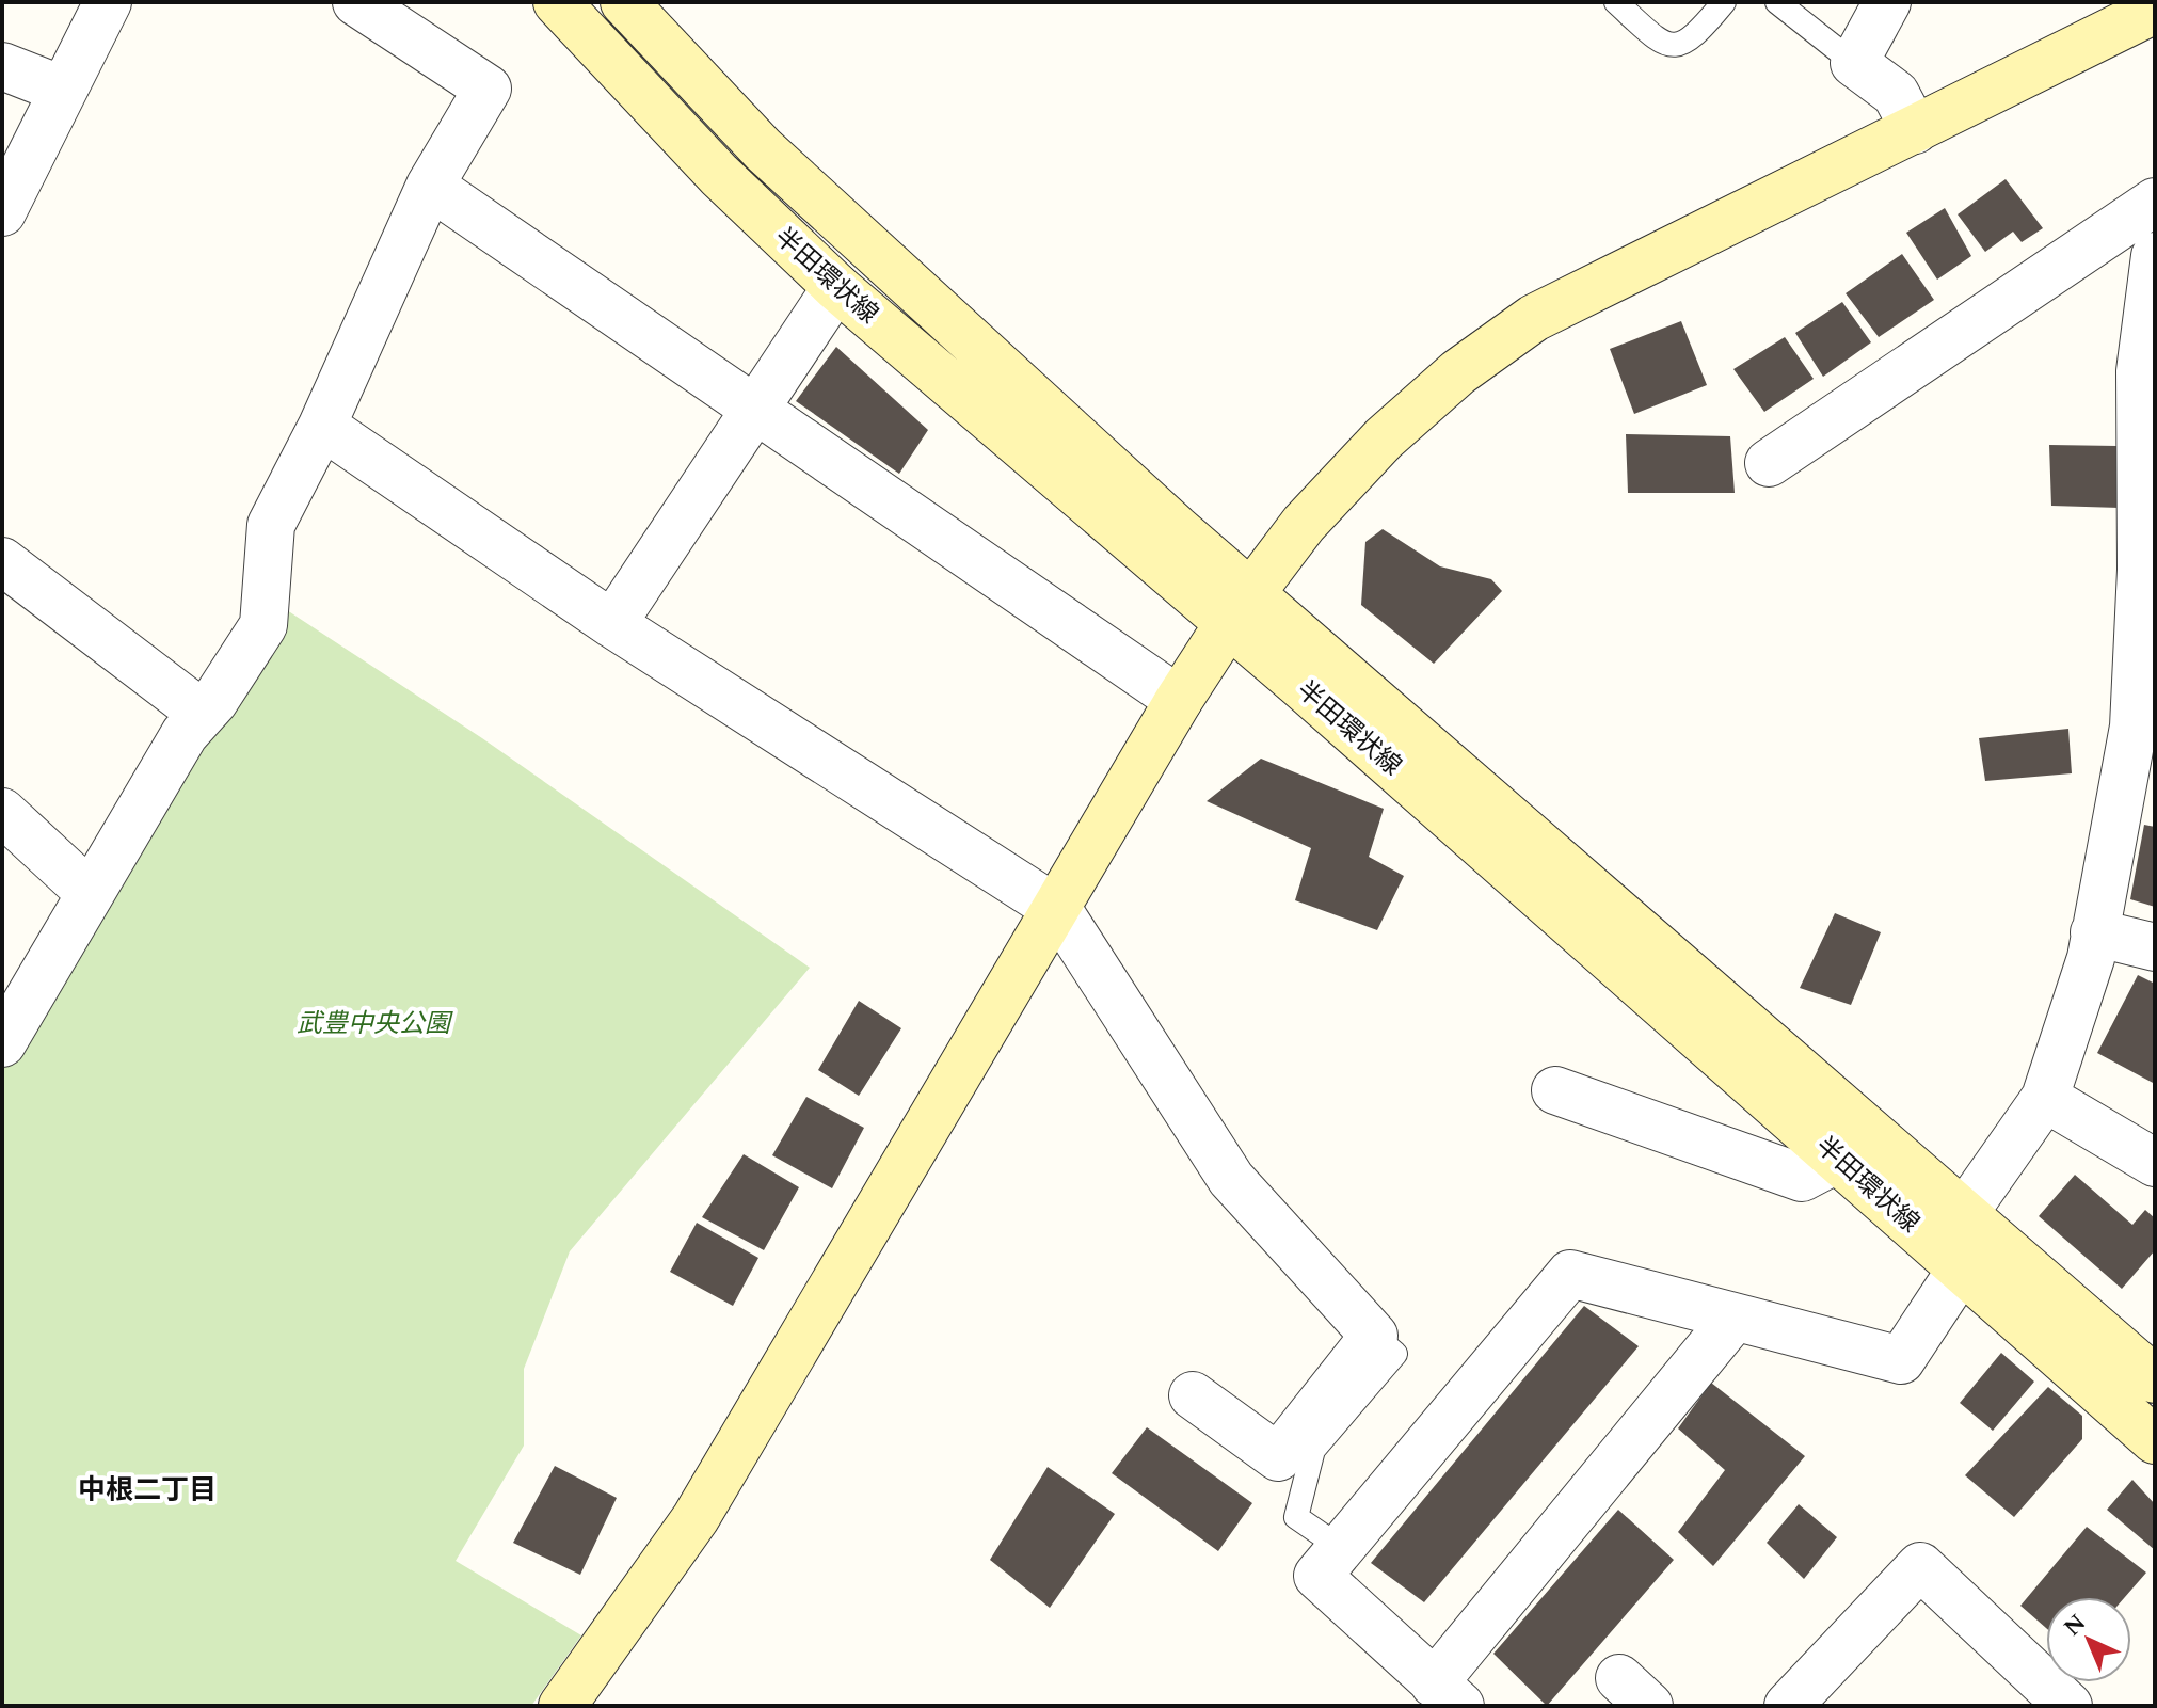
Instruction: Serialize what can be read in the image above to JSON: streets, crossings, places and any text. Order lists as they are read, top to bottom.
{
  "streets": {
    "main road": ["半田環状線"]
  },
  "districts": ["中根二丁目"],
  "parks": ["武豊中央公園"],
  "north": "top left"
}
